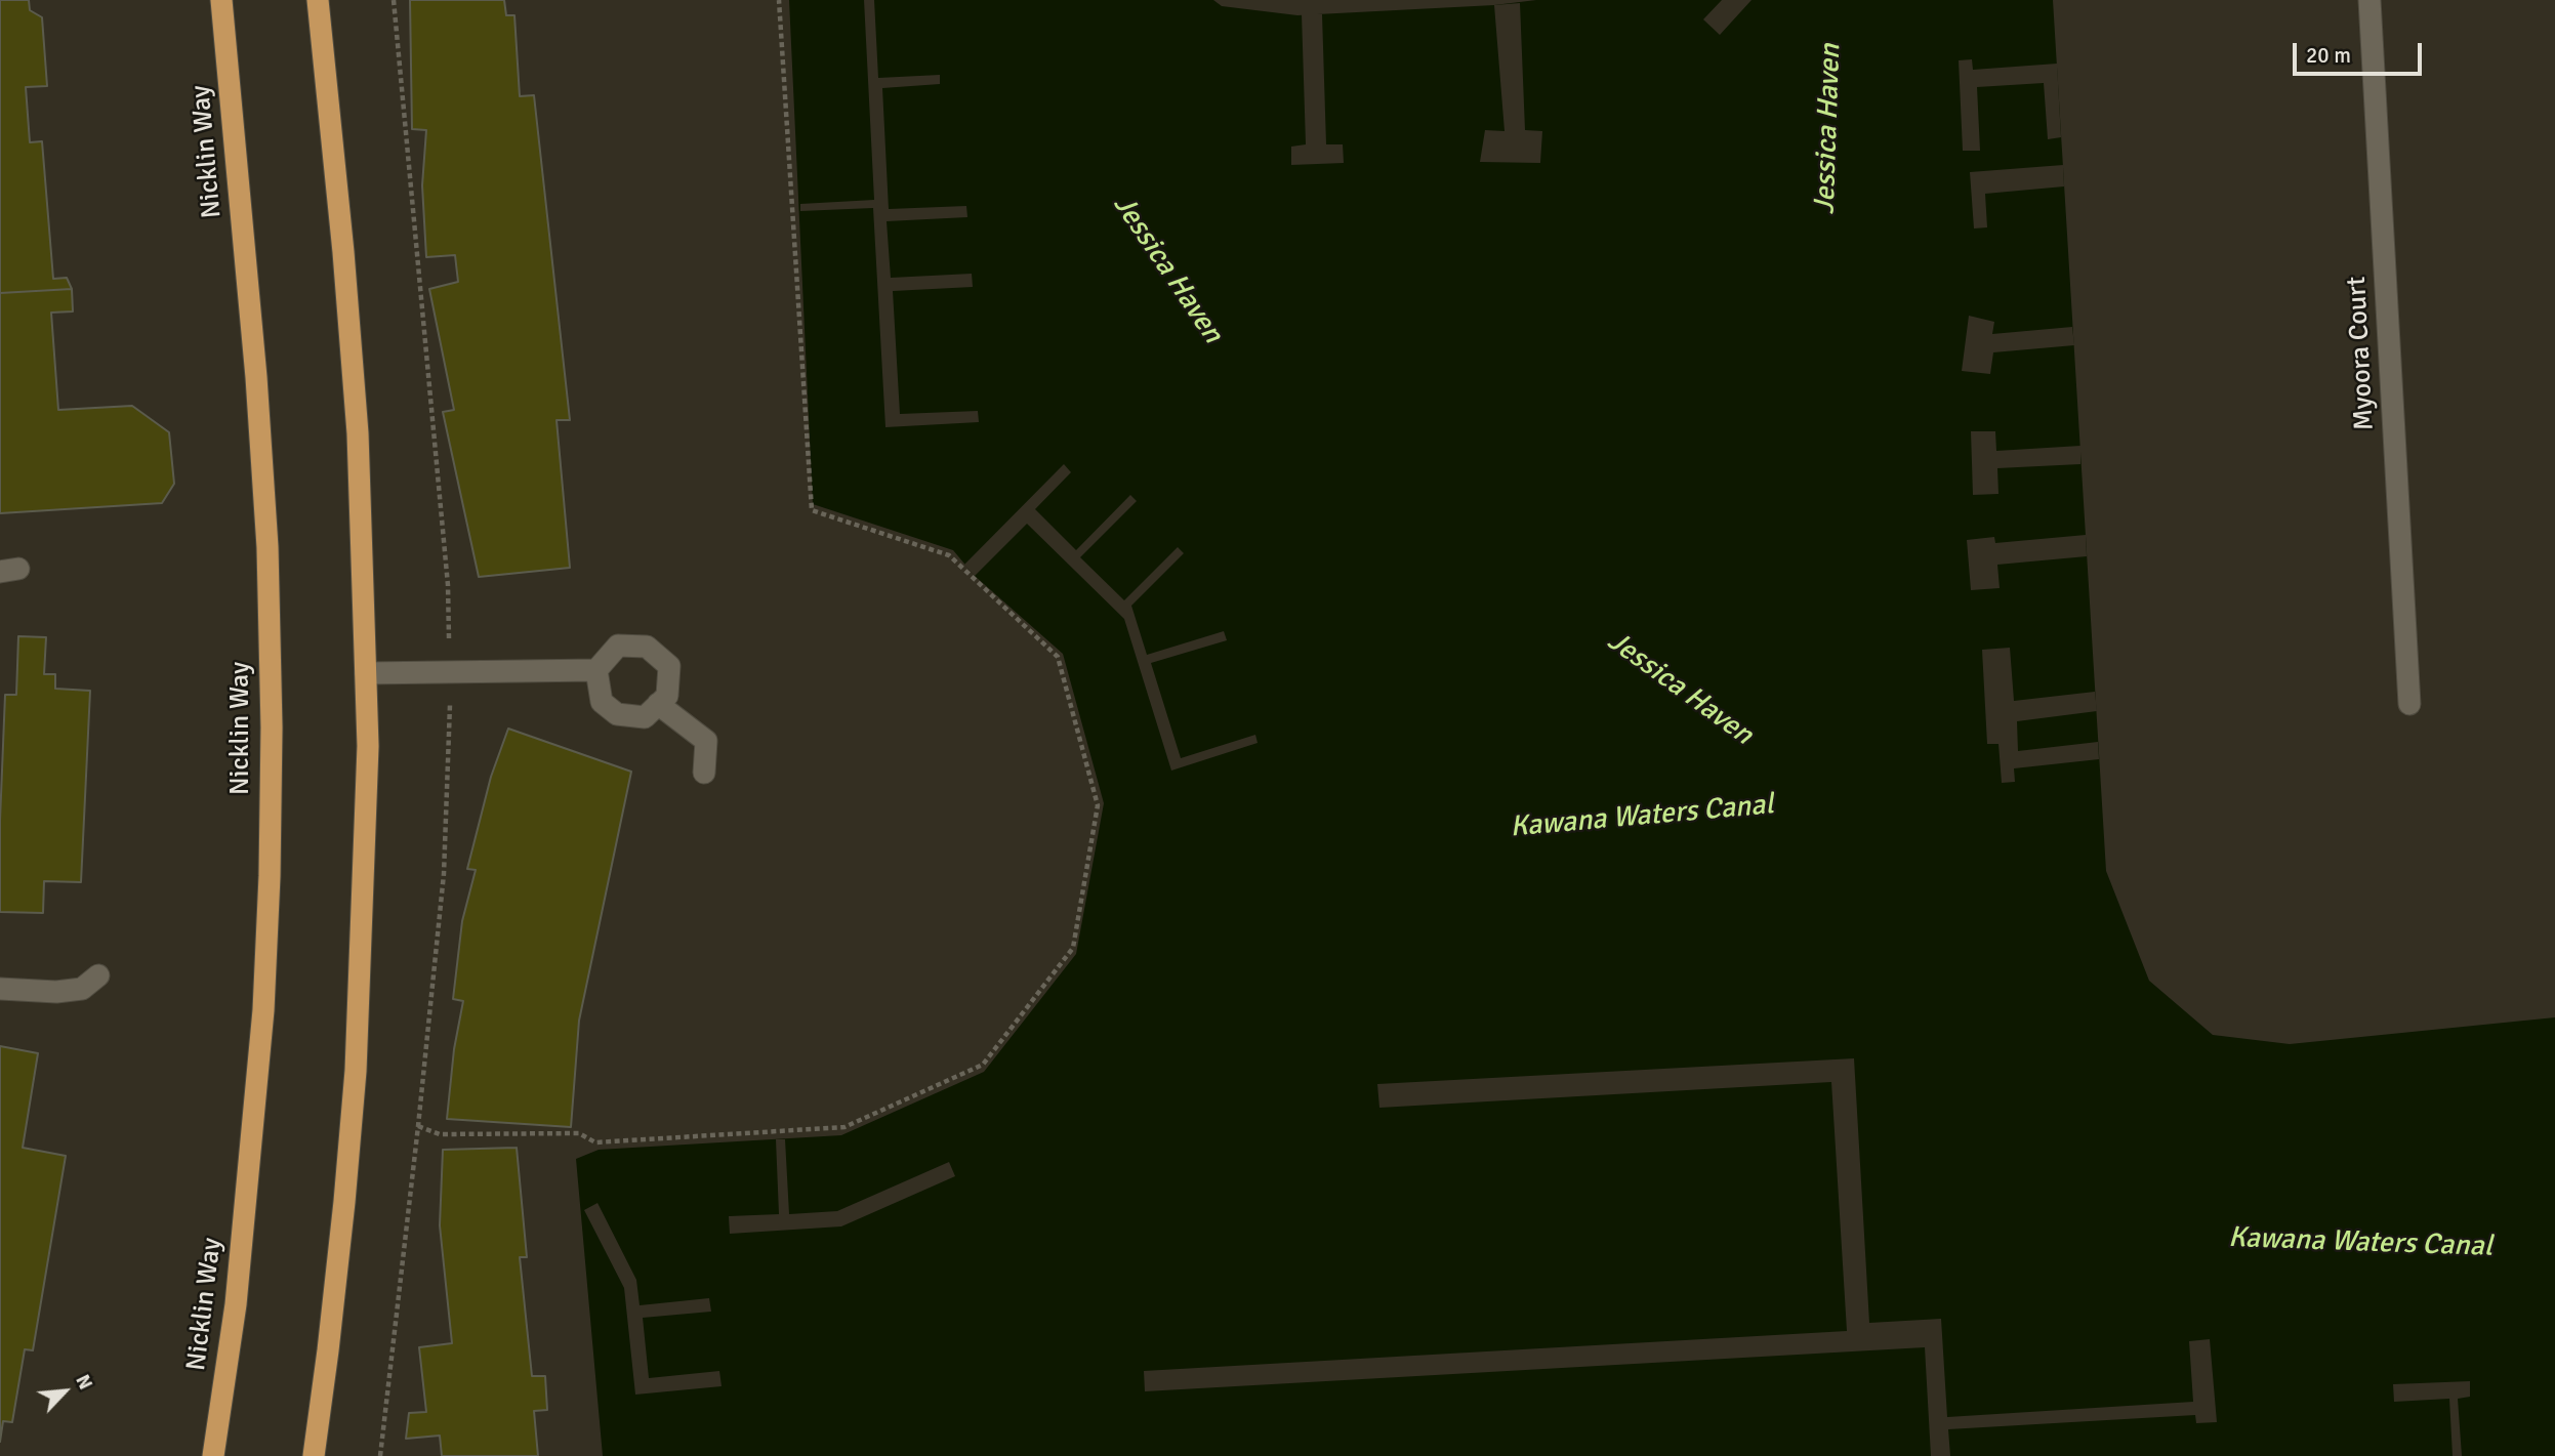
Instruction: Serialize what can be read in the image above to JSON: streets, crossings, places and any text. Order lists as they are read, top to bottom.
{
  "streets": {
    "highway": ["Nicklin Way"],
    "street": ["Myoora Court"]
  },
  "water": ["Jessica Haven", "Kawana Waters Canal"],
  "scale_bar": "20 m",
  "north": "top right"
}
